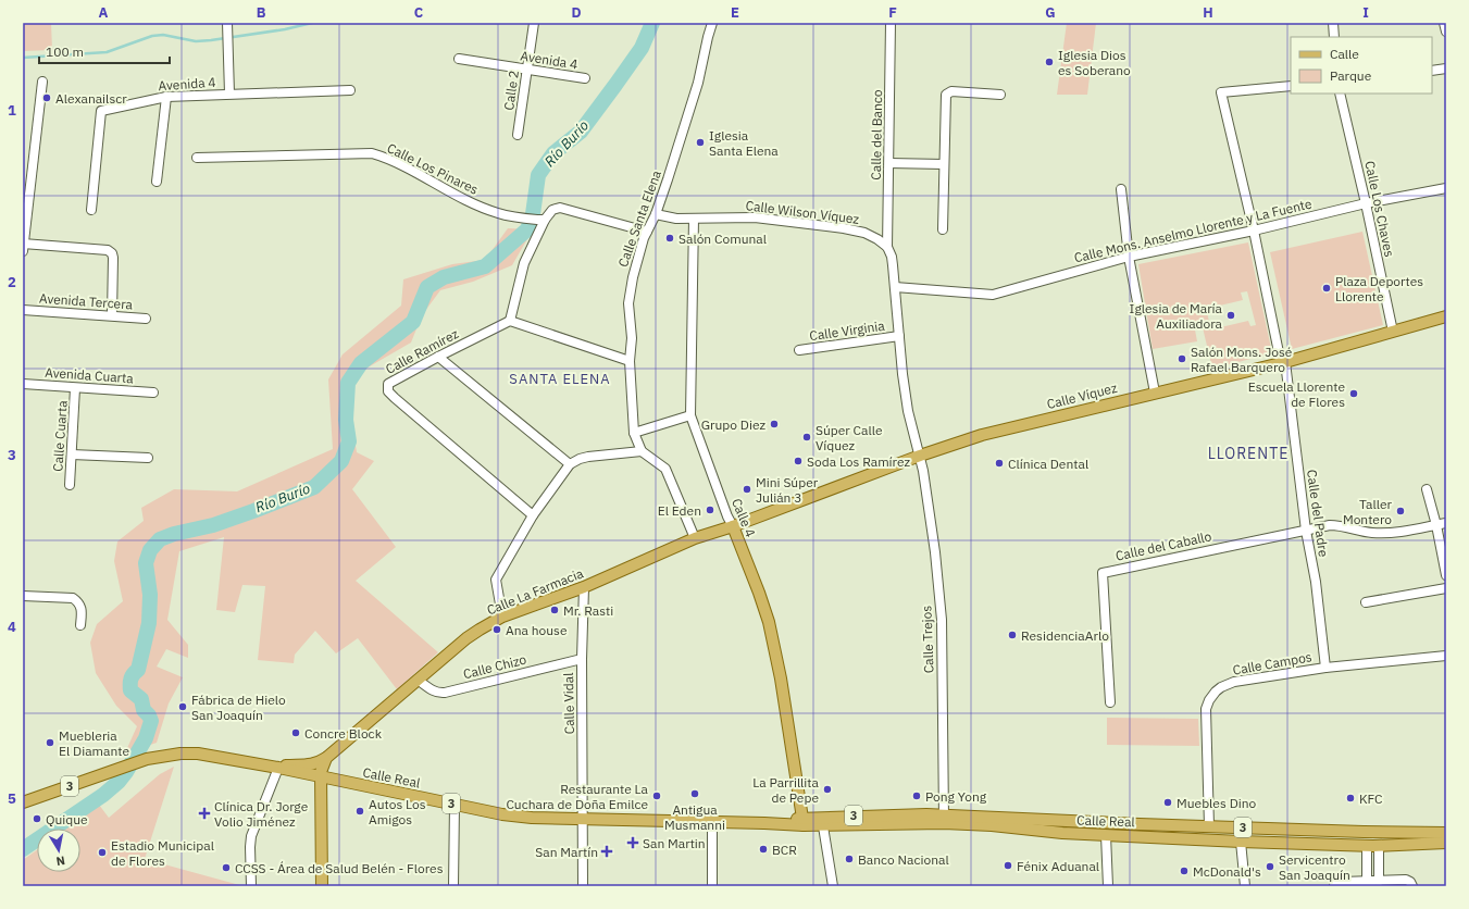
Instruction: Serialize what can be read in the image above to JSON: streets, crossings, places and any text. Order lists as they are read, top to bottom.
{
  "streets": {
    "main road": [
      "Calle Víquez",
      "Calle 4",
      "Calle La Farmacia",
      "Calle Real",
      "3"
    ],
    "street": [
      "Avenida 4",
      "Calle 2",
      "Calle del Banco",
      "Calle Los Pinares",
      "Calle Los Chaves",
      "Calle Wilson Víquez",
      "Calle Santa Elena",
      "Calle Mons. Anselmo Llorente y La Fuente",
      "Avenida Tercera",
      "Calle Virginia",
      "Calle Ramírez",
      "Avenida Cuarta",
      "Calle Cuarta",
      "Calle del Padre",
      "Calle del Caballo",
      "Calle Trejos",
      "Calle Campos",
      "Calle Chizo",
      "Calle Vidal"
    ]
  },
  "crossings": [
    ["Avenida 4", "Calle 2"],
    ["Calle del Banco", "Calle Wilson Víquez"],
    ["Calle Los Chaves", "Calle Mons. Anselmo Llorente y La Fuente"],
    ["Calle Los Chaves", "Calle Víquez"],
    ["Calle Wilson Víquez", "Calle Santa Elena"],
    ["Calle Wilson Víquez", "Calle 4"],
    ["Calle Mons. Anselmo Llorente y La Fuente", "Calle del Padre"],
    ["Avenida Cuarta", "Calle Cuarta"],
    ["Calle Víquez", "Calle del Padre"],
    ["Calle Víquez", "Calle 4"],
    ["Calle Víquez", "Calle La Farmacia"],
    ["Calle Víquez", "Calle Trejos"],
    ["Calle del Padre", "Calle del Caballo"],
    ["Calle del Padre", "Calle Campos"],
    ["Calle 4", "Calle La Farmacia"],
    ["Calle 4", "Calle Real"],
    ["Calle La Farmacia", "Calle Chizo"],
    ["Calle La Farmacia", "Calle Vidal"],
    ["Calle Trejos", "Calle Real"],
    ["Calle Campos", "Calle Real"],
    ["Calle Chizo", "Calle Vidal"],
    ["Calle Vidal", "Calle Real"]
  ],
  "districts": ["SANTA ELENA", "LLORENTE"],
  "water": ["Río Burío"],
  "places": {
    "other": [
      "Iglesia Dios es Soberano",
      "Alexanailscr",
      "Iglesia Santa Elena",
      "Salón Comunal",
      "Plaza Deportes Llorente",
      "Iglesia de María Auxiliadora",
      "Salón Mons. José Rafael Barquero",
      "Escuela Llorente de Flores",
      "Grupo Diez",
      "Súper Calle Víquez",
      "Soda Los Ramírez",
      "Clínica Dental",
      "Mini Súper Julián 3",
      "El Eden",
      "Taller Montero",
      "Mr. Rasti",
      "Ana house",
      "ResidenciaArlo",
      "Fábrica de Hielo San Joaquín",
      "Concre Block",
      "Muebleria El Diamante",
      "La Parrillita de Pepe",
      "Antigua Musmanni",
      "Restaurante La Cuchara de Doña Emilce",
      "Pong Yong",
      "KFC",
      "Muebles Dino",
      "Autos Los Amigos",
      "Quique",
      "BCR",
      "Estadio Municipal de Flores",
      "Banco Nacional",
      "Fénix Aduanal",
      "Servicentro San Joaquín",
      "CCSS - Área de Salud Belén - Flores",
      "McDonald's"
    ],
    "health": ["Clínica Dr. Jorge Volio Jiménez", "San Martin", "San Martín"]
  },
  "legend": ["Calle", "Parque"],
  "scale_bar": "100 m",
  "north": "bottom",
  "grid": {
    "columns": [
      "A",
      "B",
      "C",
      "D",
      "E",
      "F",
      "G",
      "H",
      "I"
    ],
    "rows": [
      "1",
      "2",
      "3",
      "4",
      "5"
    ]
  }
}
